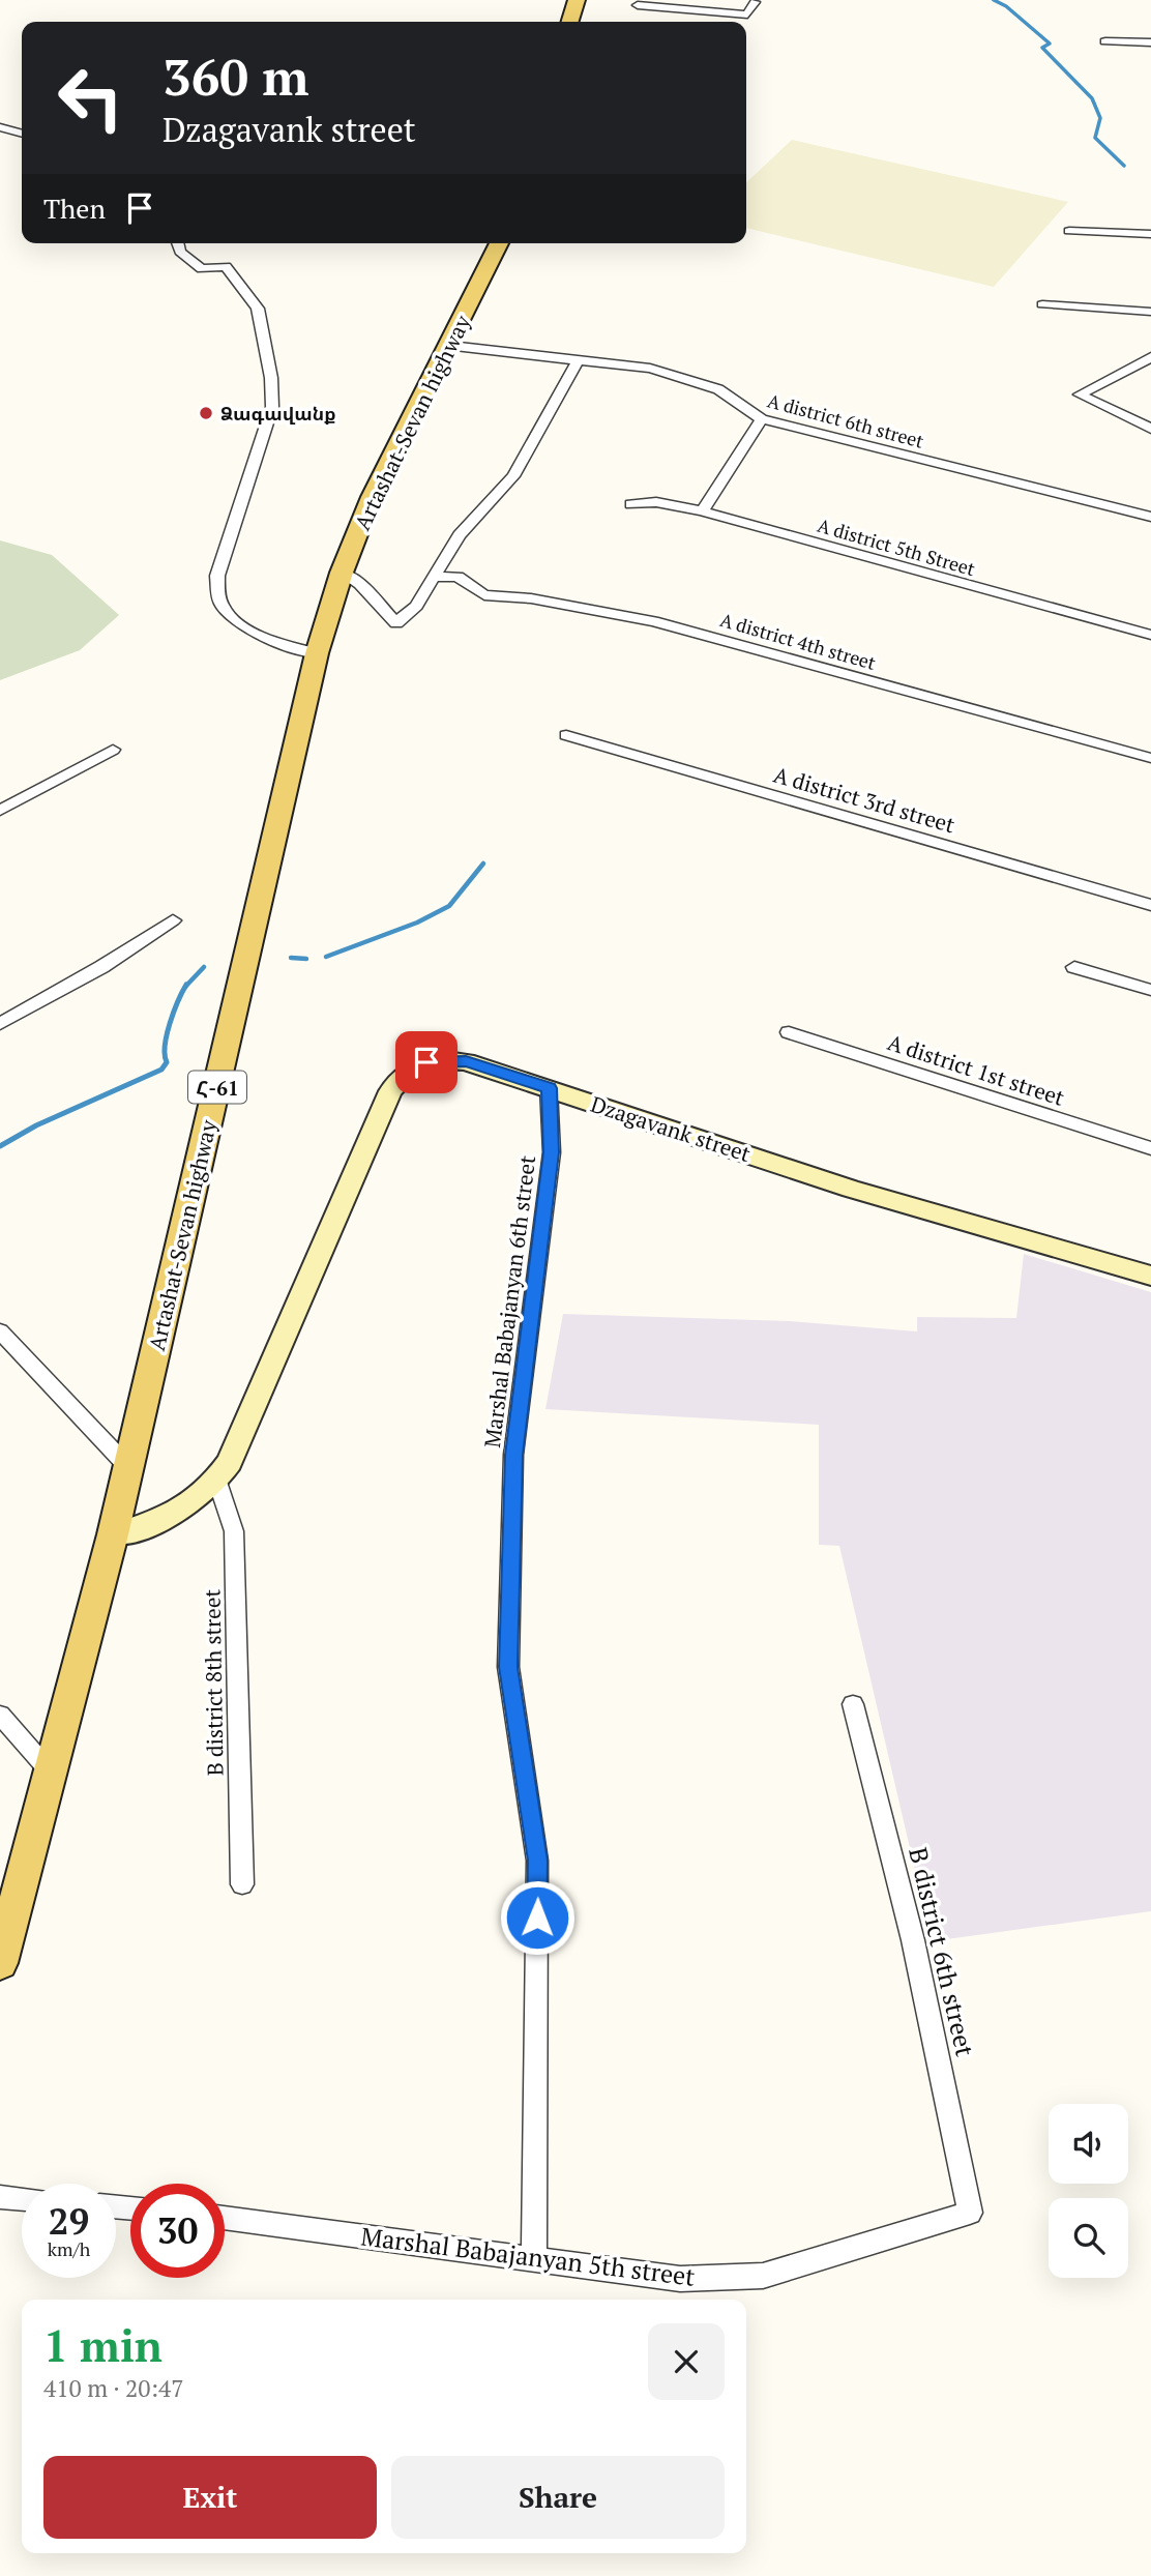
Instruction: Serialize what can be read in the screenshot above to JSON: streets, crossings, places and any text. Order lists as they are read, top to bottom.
{
  "streets": {
    "main road": ["Artashat-Sevan highway", "Հ-61"],
    "street": [
      "A district 6th street",
      "A district 5th Street",
      "A district 4th street",
      "A district 3rd street",
      "A district 1st street",
      "Dzagavank street",
      "Marshal Babajanyan 6th street",
      "B district 8th street",
      "B district 6th street",
      "Marshal Babajanyan 5th street"
    ]
  },
  "crossings": [
    ["A district 6th street", "Artashat-Sevan highway"],
    ["Artashat-Sevan highway", "Dzagavank street"],
    ["Dzagavank street", "Marshal Babajanyan 6th street"],
    ["Dzagavank street", "B district 8th street"],
    ["Marshal Babajanyan 6th street", "Marshal Babajanyan 5th street"],
    ["B district 6th street", "Marshal Babajanyan 5th street"]
  ],
  "places": ["Ձագավանք"],
  "page": {
    "turn": ["360 m", "Dzagavank street"],
    "then": "Then",
    "speed": "29 km/h",
    "limit": "30",
    "heading": ["1 min", "410 m · 20:47"],
    "buttons": ["Exit", "Share"]
  }
}
